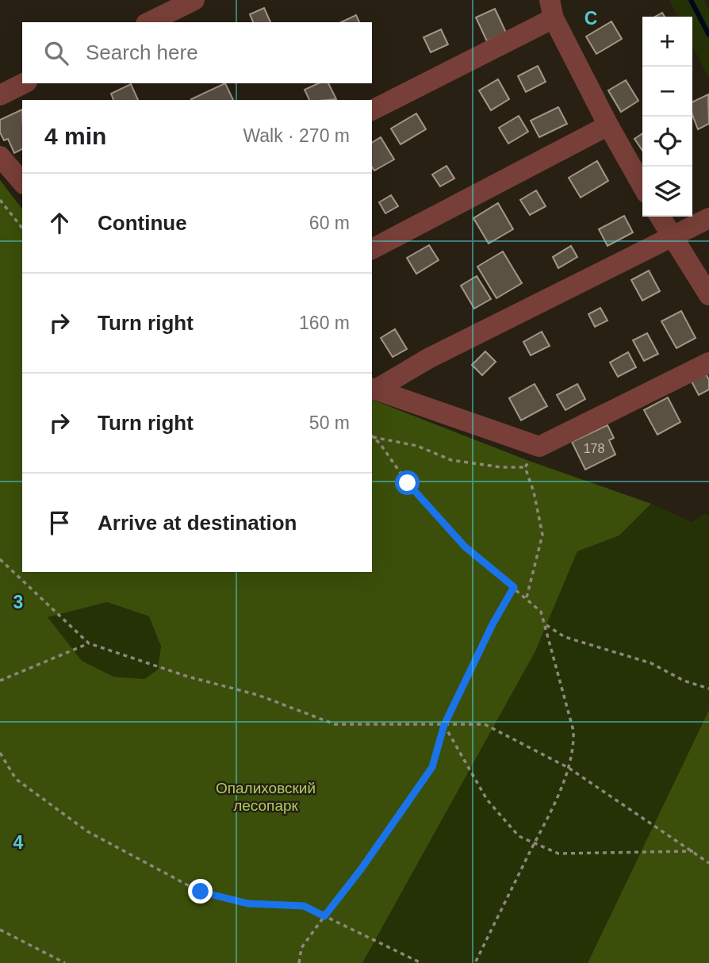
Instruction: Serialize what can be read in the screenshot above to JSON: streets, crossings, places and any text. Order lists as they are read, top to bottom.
{
  "parks": ["Опалиховский лесопарк"],
  "house_numbers": ["178"],
  "page": {
    "map_buttons": ["+", "−"],
    "search": "Search here",
    "heading": ["4 min", "Walk · 270 m"],
    "list": [
      ["Continue", "60 m"],
      ["Turn right", "160 m"],
      ["Turn right", "50 m"],
      "Arrive at destination"
    ]
  },
  "grid": {
    "columns": ["C"],
    "rows": ["3", "4"]
  }
}
